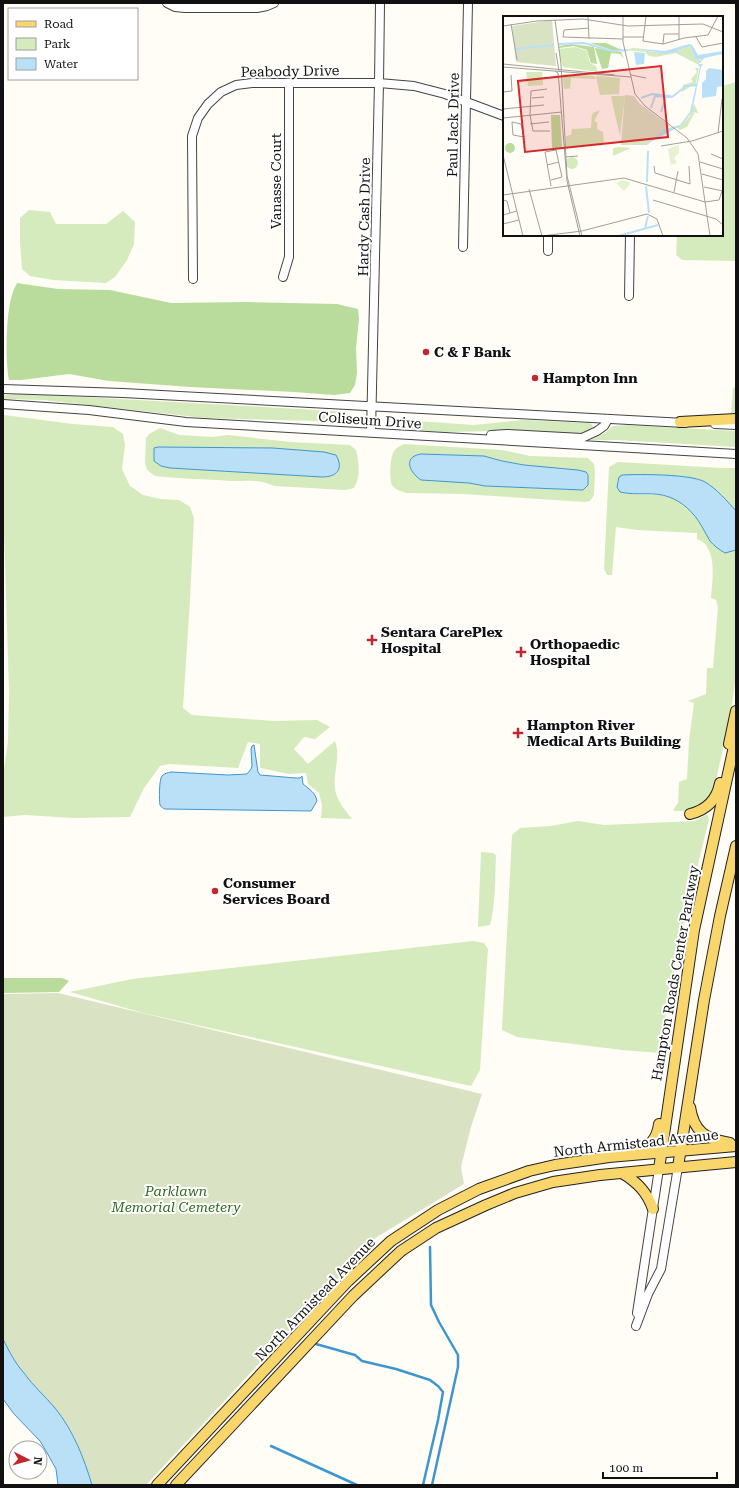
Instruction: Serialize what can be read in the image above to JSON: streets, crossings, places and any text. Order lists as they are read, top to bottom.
{
  "streets": {
    "main road": ["Hampton Roads Center Parkway", "North Armistead Avenue"],
    "street": [
      "Peabody Drive",
      "Paul Jack Drive",
      "Vanasse Court",
      "Hardy Cash Drive",
      "Coliseum Drive"
    ]
  },
  "crossings": [
    ["Peabody Drive", "Paul Jack Drive"],
    ["Peabody Drive", "Vanasse Court"],
    ["Peabody Drive", "Hardy Cash Drive"],
    ["Hardy Cash Drive", "Coliseum Drive"],
    ["Hampton Roads Center Parkway", "North Armistead Avenue"]
  ],
  "parks": ["Parklawn Memorial Cemetery"],
  "places": {
    "other": ["C & F Bank", "Hampton Inn", "Consumer Services Board"],
    "health": ["Sentara CarePlex Hospital", "Orthopaedic Hospital", "Hampton River Medical Arts Building"]
  },
  "legend": ["Road", "Park", "Water"],
  "scale_bar": "100 m",
  "north": "right"
}
